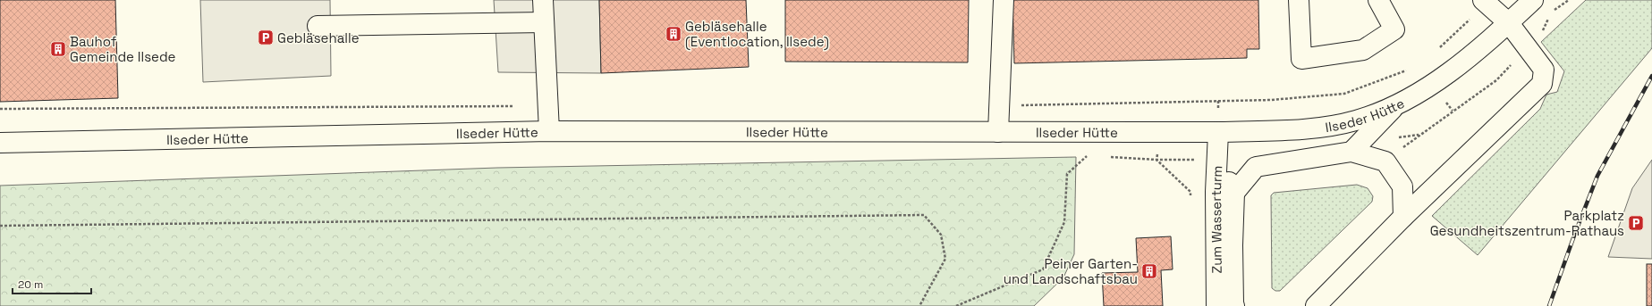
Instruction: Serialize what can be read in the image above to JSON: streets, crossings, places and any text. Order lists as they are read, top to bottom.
{
  "streets": {
    "street": ["Ilseder Hütte", "Zum Wasserturm"]
  },
  "crossings": [
    ["Ilseder Hütte", "Zum Wasserturm"]
  ],
  "places": {
    "building": ["Gebläsehalle (Eventlocation, Ilsede)", "Bauhof Gemeinde Ilsede", "Peiner Garten- und Landschaftsbau"],
    "parking": ["Gebläsehalle", "Parkplatz Gesundheitszentrum-Rathaus"]
  },
  "scale_bar": "20 m"
}
